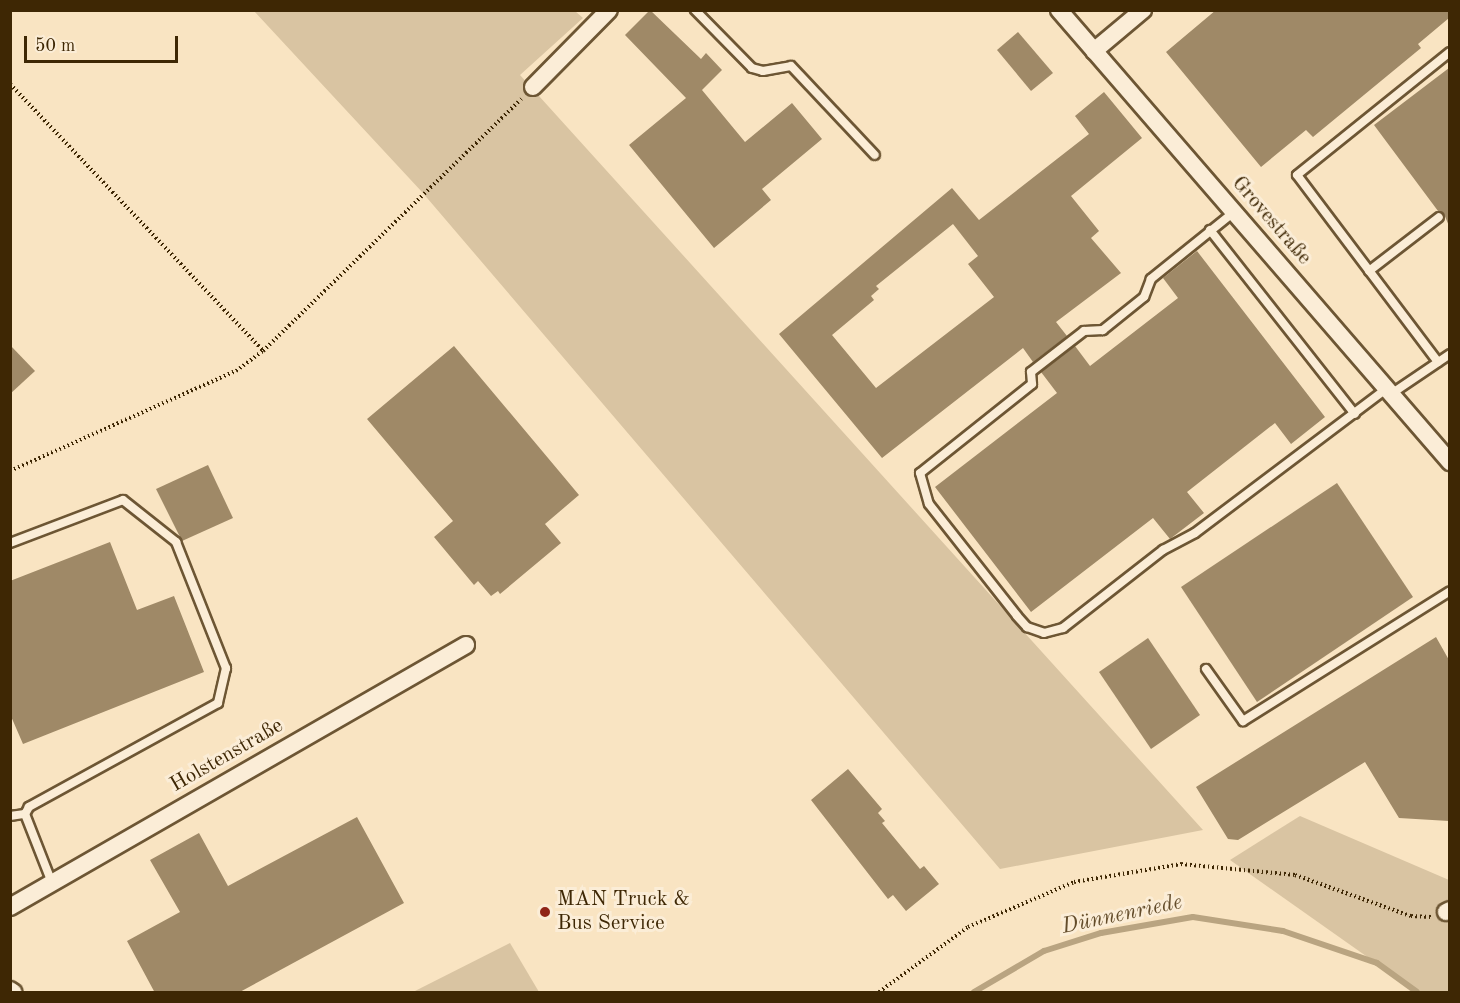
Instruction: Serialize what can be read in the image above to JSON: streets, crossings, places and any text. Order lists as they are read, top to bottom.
{
  "streets": {
    "street": ["Grovestraße", "Holstenstraße"]
  },
  "water": ["Dünnenriede"],
  "places": ["MAN Truck & Bus Service"],
  "scale_bar": "50 m"
}
